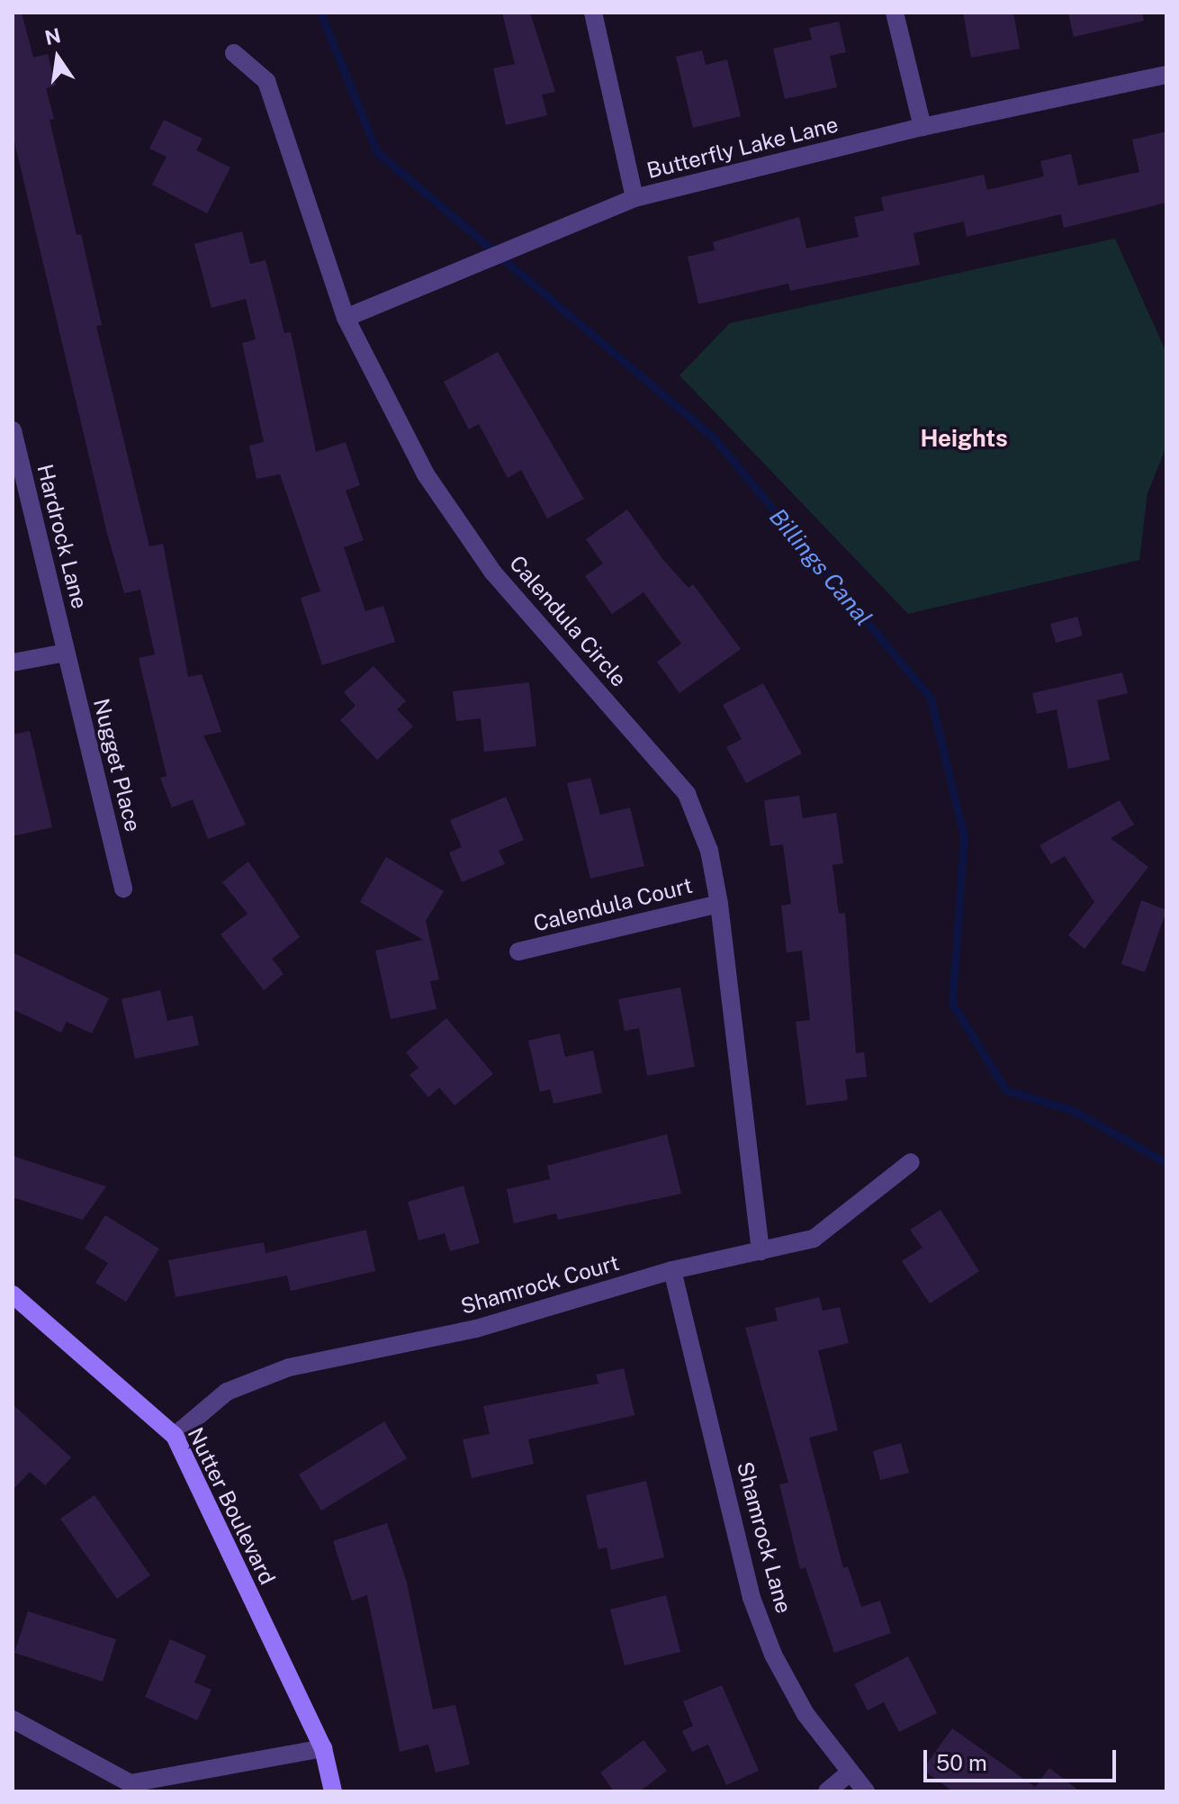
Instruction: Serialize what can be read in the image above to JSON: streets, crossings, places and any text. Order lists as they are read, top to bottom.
{
  "streets": {
    "street": [
      "Butterfly Lake Lane",
      "Hardrock Lane",
      "Calendula Circle",
      "Nugget Place",
      "Calendula Court",
      "Shamrock Court",
      "Nutter Boulevard",
      "Shamrock Lane"
    ]
  },
  "crossings": [
    ["Butterfly Lake Lane", "Calendula Circle"],
    ["Hardrock Lane", "Nugget Place"],
    ["Calendula Circle", "Calendula Court"],
    ["Calendula Circle", "Shamrock Court"],
    ["Shamrock Court", "Nutter Boulevard"],
    ["Shamrock Court", "Shamrock Lane"]
  ],
  "districts": ["Heights"],
  "water": ["Billings Canal"],
  "scale_bar": "50 m",
  "north": "top"
}
